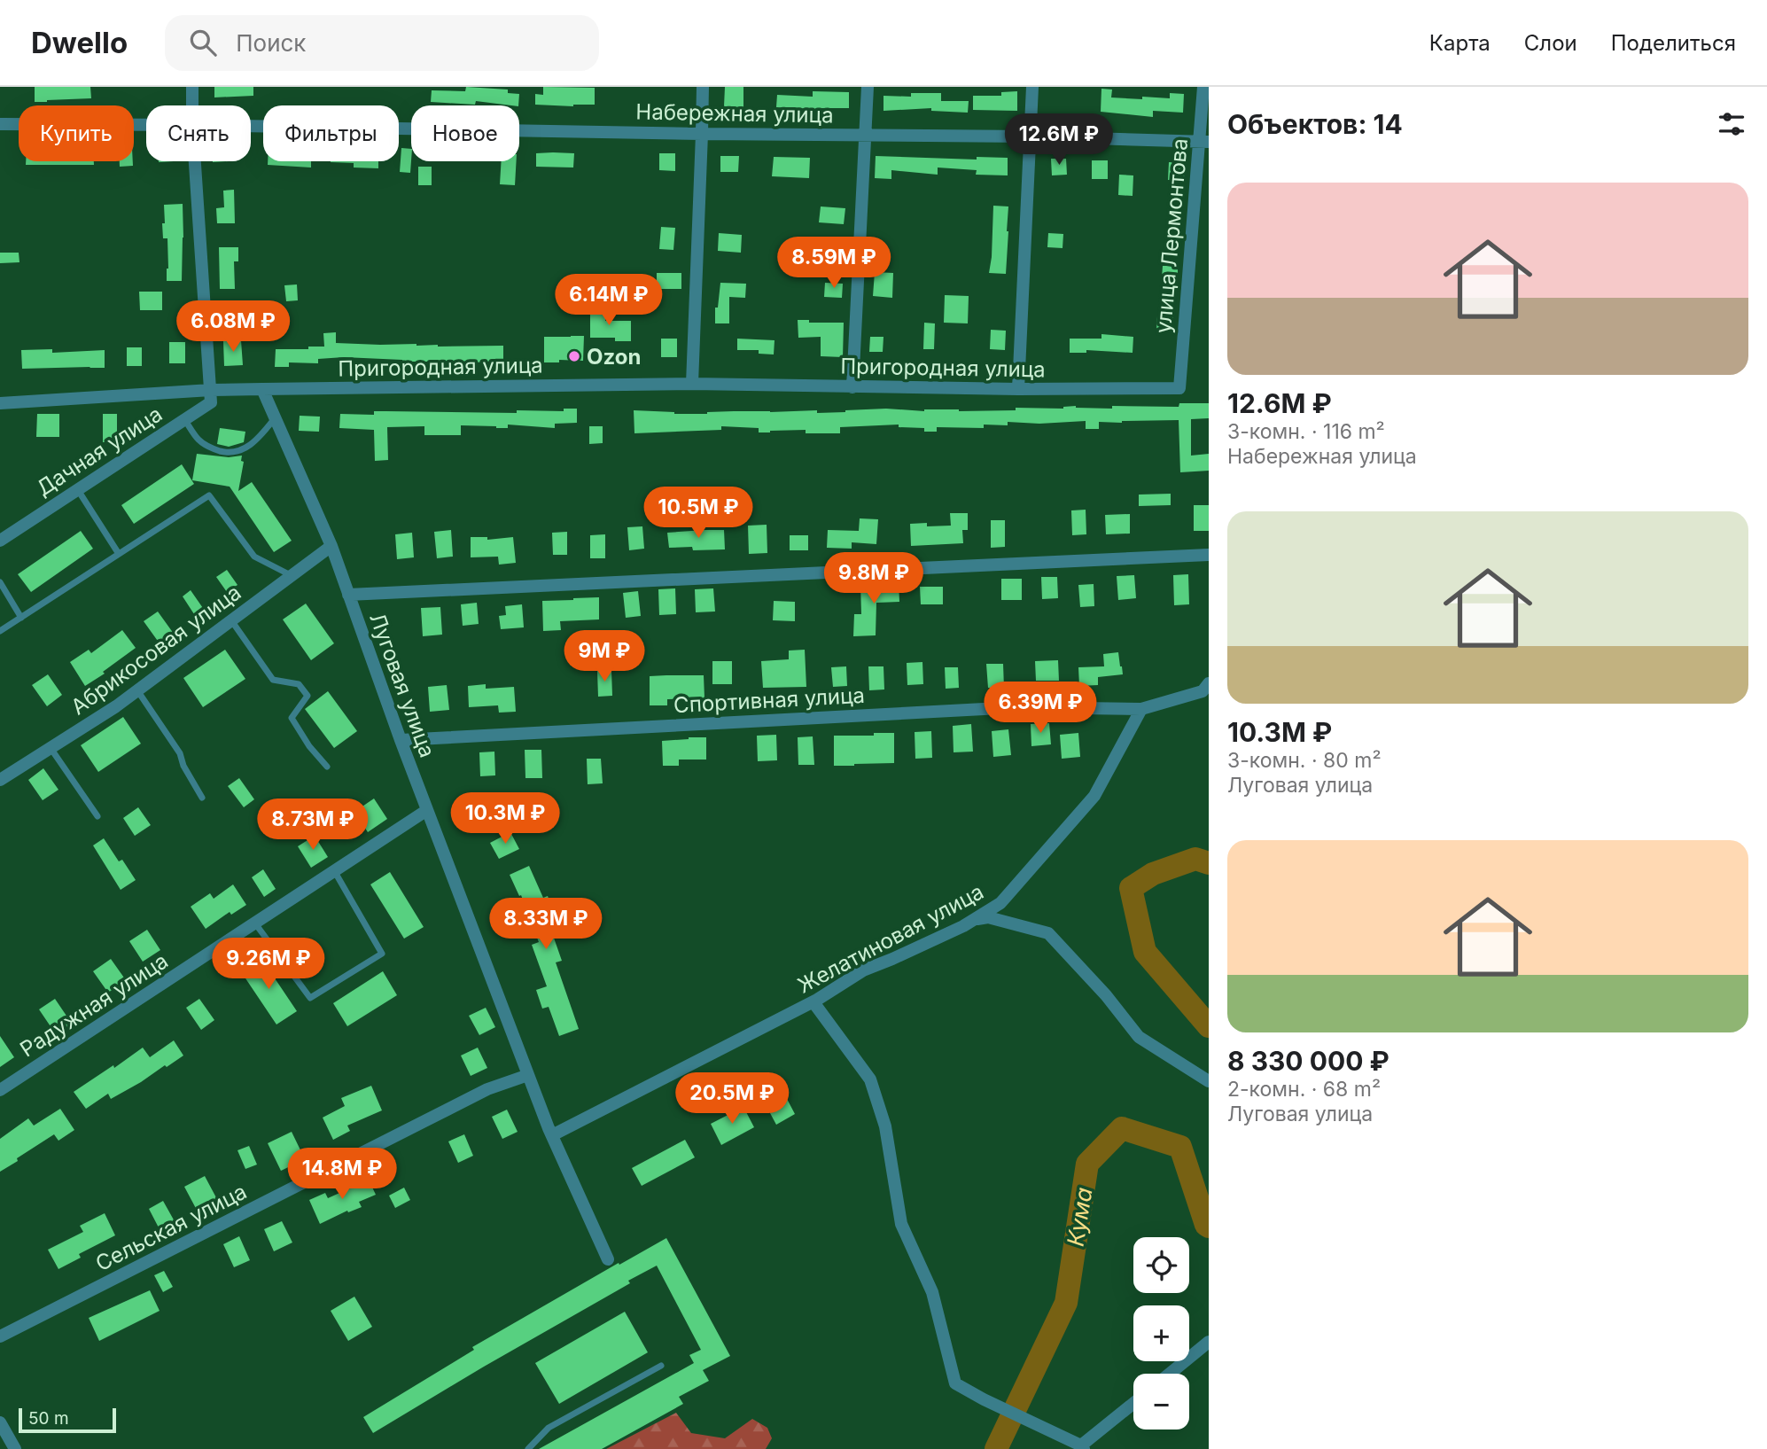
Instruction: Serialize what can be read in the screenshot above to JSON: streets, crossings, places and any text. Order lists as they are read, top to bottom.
{
  "streets": {
    "street": [
      "Набережная улица",
      "улица Лермонтова",
      "Пригородная улица",
      "Дачная улица",
      "Абрикосовая улица",
      "Луговая улица",
      "Спортивная улица",
      "Желатиновая улица",
      "Радужная улица",
      "Сельская улица"
    ]
  },
  "crossings": [
    ["Набережная улица", "улица Лермонтова"],
    ["улица Лермонтова", "Пригородная улица"],
    ["Пригородная улица", "Дачная улица"],
    ["Пригородная улица", "Луговая улица"],
    ["Абрикосовая улица", "Луговая улица"],
    ["Луговая улица", "Спортивная улица"],
    ["Луговая улица", "Желатиновая улица"],
    ["Луговая улица", "Радужная улица"],
    ["Луговая улица", "Сельская улица"],
    ["Спортивная улица", "Желатиновая улица"]
  ],
  "water": ["Кума"],
  "places": ["Ozon"],
  "scale_bar": "50 m",
  "page": {
    "header": "Dwello",
    "search": "Поиск",
    "nav": ["Карта", "Слои", "Поделиться"],
    "heading": "Объектов: 14",
    "chip": [
      "Купить",
      "Снять",
      "Фильтры",
      "Новое"
    ],
    "price": [
      "12.6M ₽",
      "8.59M ₽",
      "6.14M ₽",
      "6.08M ₽",
      "10.5M ₽",
      "9.8M ₽",
      "9M ₽",
      "6.39M ₽",
      "10.3M ₽",
      "8.73M ₽",
      "8.33M ₽",
      "9.26M ₽",
      "20.5M ₽",
      "14.8M ₽"
    ],
    "list": [
      {
        "name": "12.6M ₽",
        "note": "3-комн. · 116 m² · Набережная улица"
      },
      {
        "name": "10.3M ₽",
        "note": "3-комн. · 80 m² · Луговая улица"
      },
      {
        "name": "8 330 000 ₽",
        "note": "2-комн. · 68 m² · Луговая улица"
      }
    ],
    "map_buttons": ["+", "−"],
    "scale": "50 m"
  }
}
